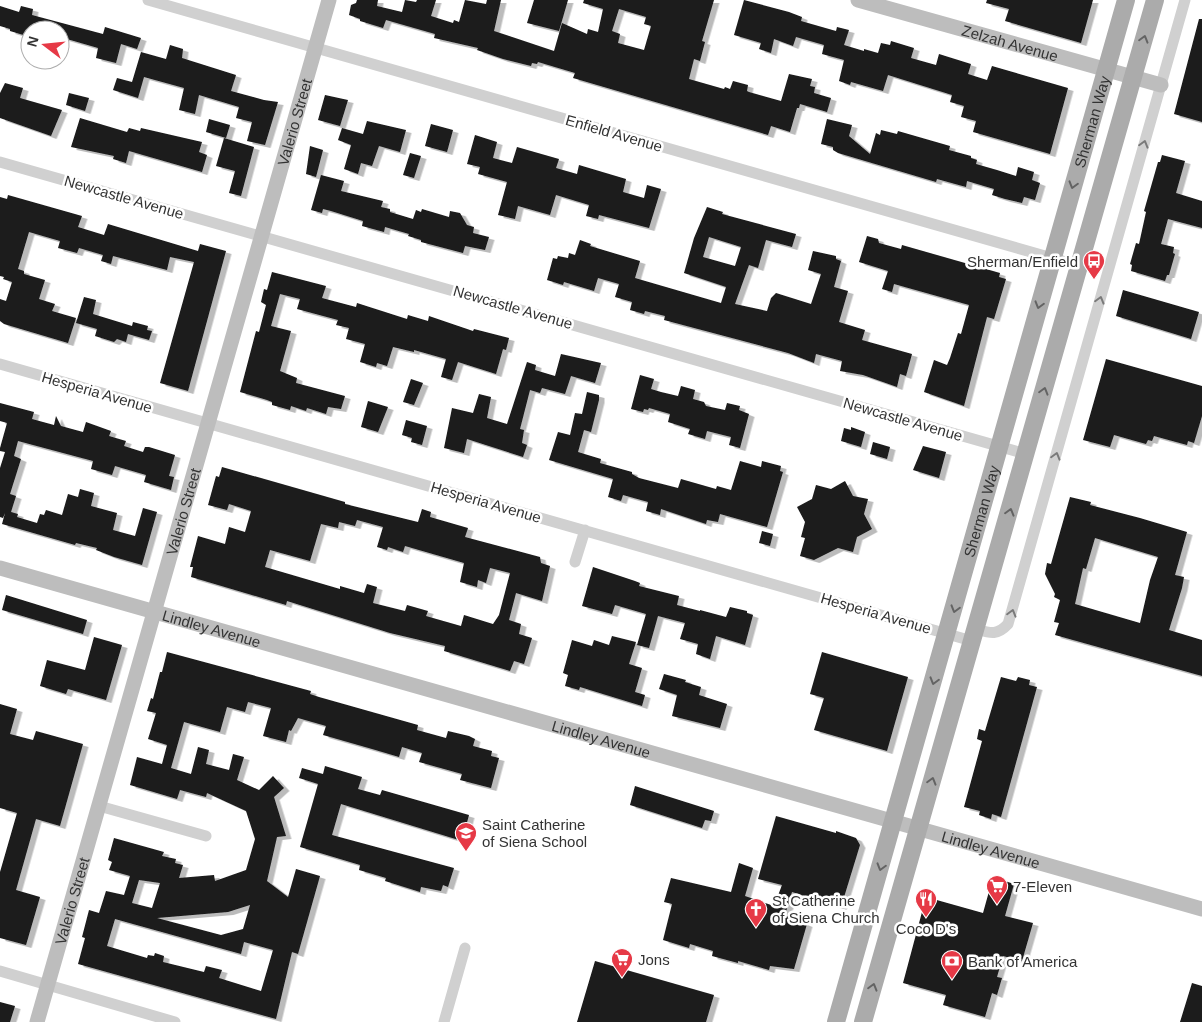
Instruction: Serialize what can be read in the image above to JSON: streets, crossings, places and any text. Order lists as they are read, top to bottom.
{
  "streets": {
    "main road": ["Sherman Way"],
    "street": [
      "Zelzah Avenue",
      "Valerio Street",
      "Enfield Avenue",
      "Newcastle Avenue",
      "Hesperia Avenue",
      "Lindley Avenue"
    ]
  },
  "crossings": [
    ["Zelzah Avenue", "Sherman Way"],
    ["Valerio Street", "Enfield Avenue"],
    ["Valerio Street", "Newcastle Avenue"],
    ["Valerio Street", "Hesperia Avenue"],
    ["Valerio Street", "Lindley Avenue"],
    ["Sherman Way", "Enfield Avenue"],
    ["Sherman Way", "Newcastle Avenue"],
    ["Sherman Way", "Hesperia Avenue"],
    ["Sherman Way", "Lindley Avenue"]
  ],
  "places": {
    "bus stop": ["Sherman/Enfield"],
    "school or university": ["Saint Catherine of Siena School"],
    "supermarket": ["7-Eleven", "Jons"],
    "restaurant": ["Coco D's"],
    "church": ["St Catherine of Siena Church"],
    "bank": ["Bank of America"]
  },
  "north": "left"
}
